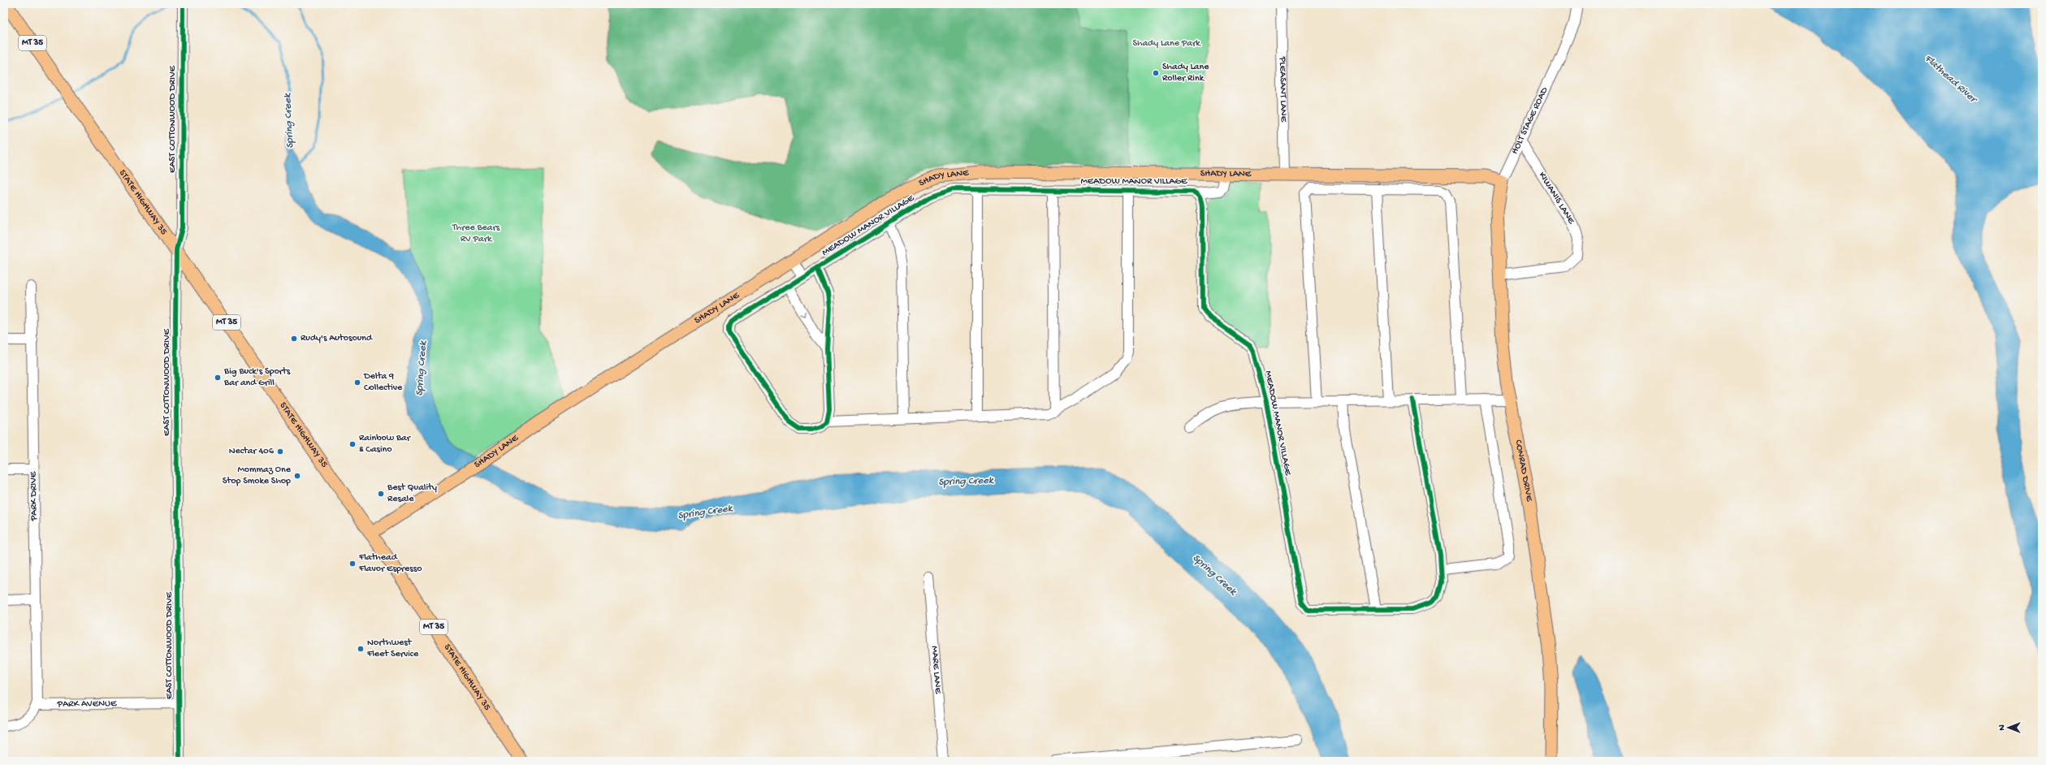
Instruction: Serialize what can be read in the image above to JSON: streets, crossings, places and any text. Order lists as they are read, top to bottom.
{
  "streets": {
    "main road": [
      "MT 35",
      "SHADY LANE",
      "STATE HIGHWAY 35",
      "CONRAD DRIVE"
    ],
    "street": [
      "PLEASANT LANE",
      "EAST COTTONWOOD DRIVE",
      "HOLT STAGE ROAD",
      "MEADOW MANOR VILLAGE",
      "KIWANIS LANE",
      "PARK DRIVE",
      "MARE LANE",
      "PARK AVENUE"
    ]
  },
  "crossings": [
    ["PLEASANT LANE", "SHADY LANE"],
    ["EAST COTTONWOOD DRIVE", "STATE HIGHWAY 35"],
    ["EAST COTTONWOOD DRIVE", "PARK AVENUE"],
    ["HOLT STAGE ROAD", "SHADY LANE"],
    ["HOLT STAGE ROAD", "KIWANIS LANE"],
    ["HOLT STAGE ROAD", "CONRAD DRIVE"],
    ["SHADY LANE", "MEADOW MANOR VILLAGE"],
    ["SHADY LANE", "STATE HIGHWAY 35"],
    ["SHADY LANE", "CONRAD DRIVE"],
    ["MEADOW MANOR VILLAGE", "CONRAD DRIVE"],
    ["KIWANIS LANE", "CONRAD DRIVE"],
    ["PARK DRIVE", "PARK AVENUE"]
  ],
  "water": ["Flathead River", "Spring Creek"],
  "parks": ["Shady Lane Park", "Three Bears RV Park"],
  "places": [
    "Shady Lane Roller Rink",
    "Rudy's Autosound",
    "Big Buck's Sports Bar and Grill",
    "Delta 9 Collective",
    "Rainbow Bar & Casino",
    "Nectar 406",
    "Mommaz One Stop Smoke Shop",
    "Best Quality Resale",
    "Flathead Flavor Espresso",
    "Northwest Fleet Service"
  ],
  "north": "left"
}
